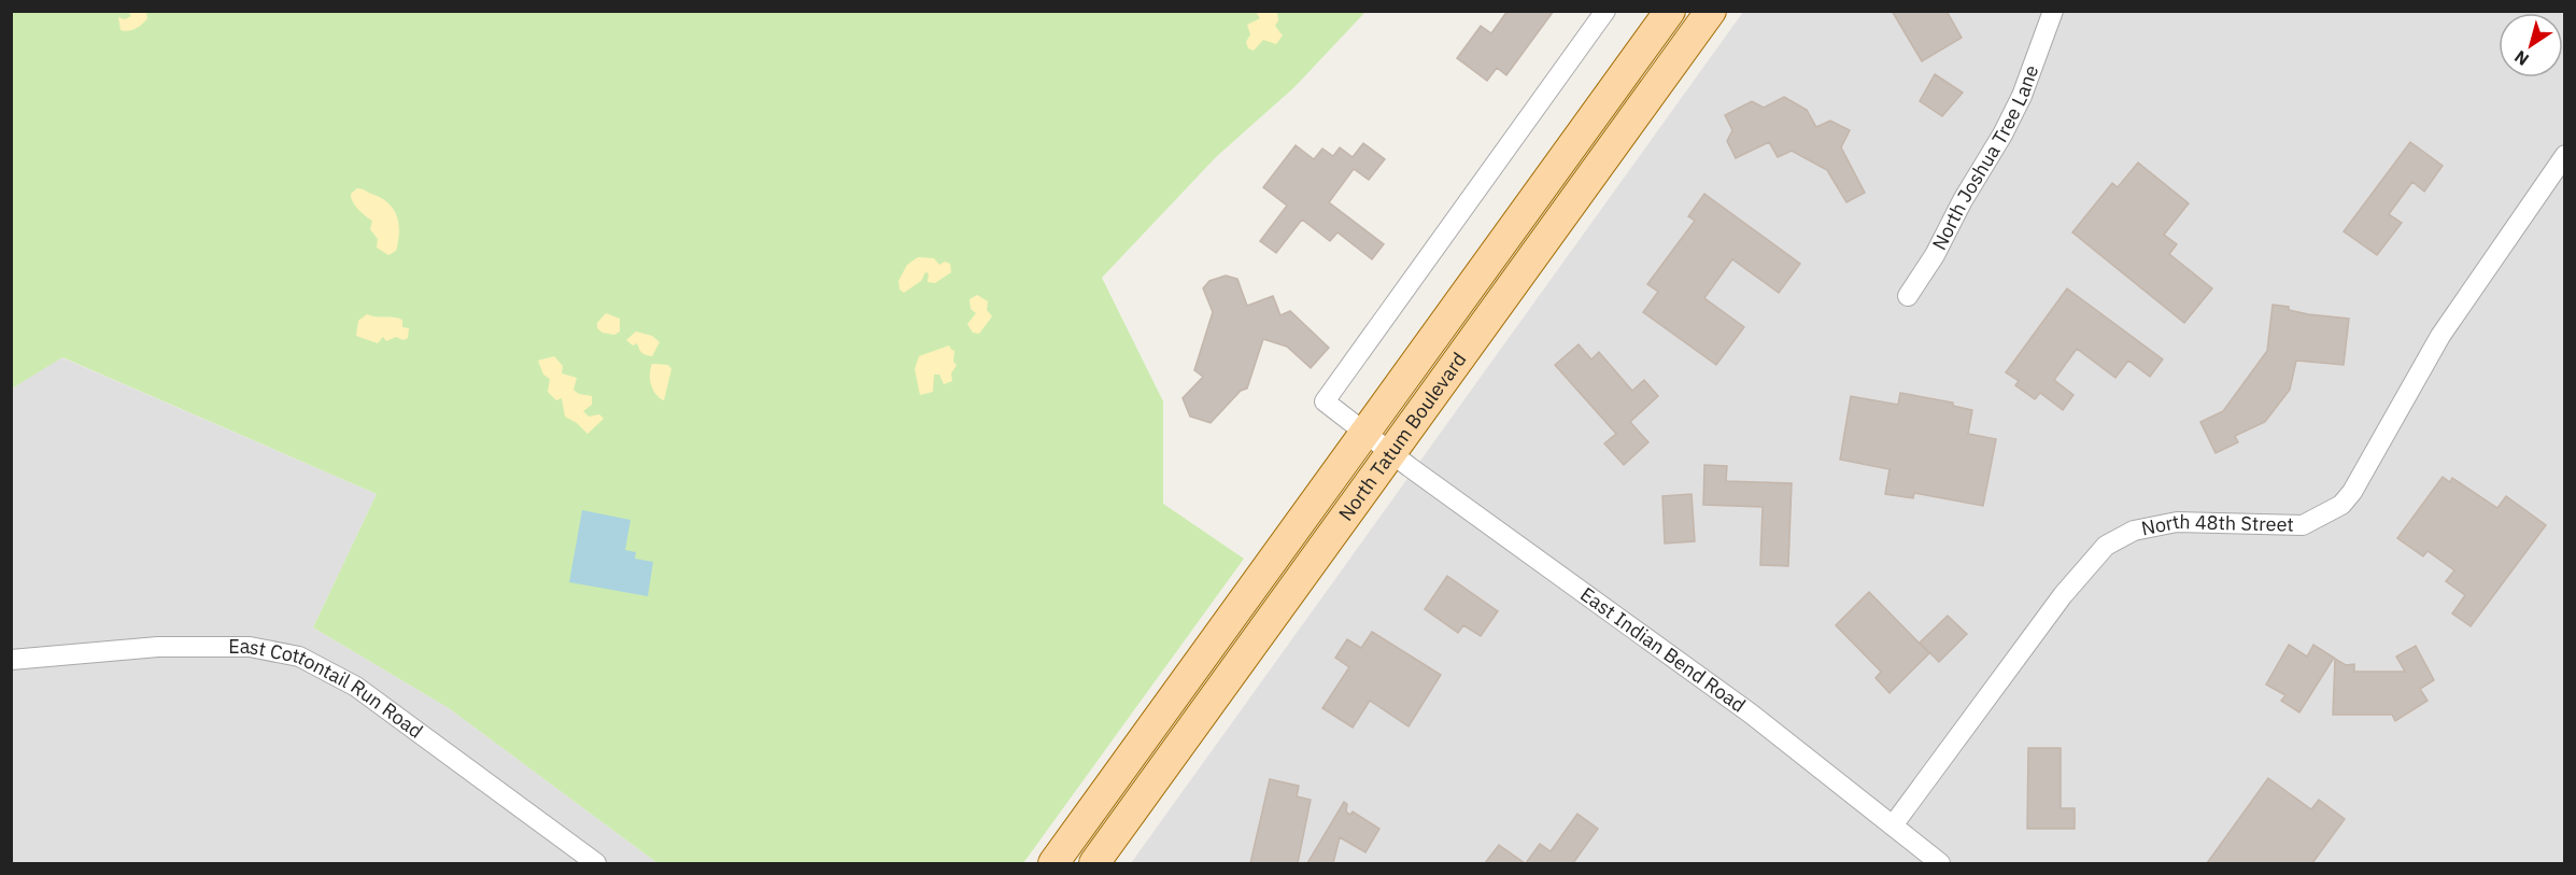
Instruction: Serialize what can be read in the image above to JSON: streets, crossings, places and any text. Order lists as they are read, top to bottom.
{
  "streets": {
    "main road": ["North Tatum Boulevard"],
    "street": [
      "North Joshua Tree Lane",
      "North 48th Street",
      "East Indian Bend Road",
      "East Cottontail Run Road"
    ]
  },
  "crossings": [
    ["North Tatum Boulevard", "East Indian Bend Road"],
    ["North 48th Street", "East Indian Bend Road"]
  ],
  "north": "bottom left"
}
